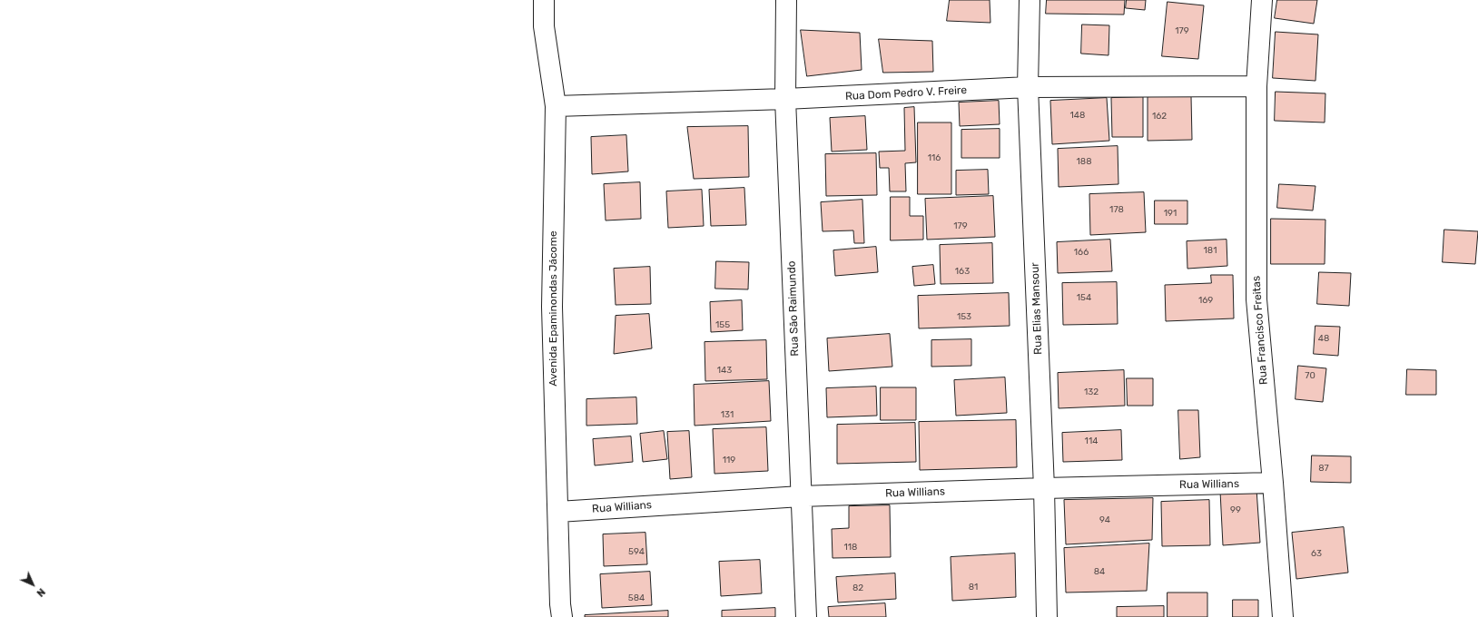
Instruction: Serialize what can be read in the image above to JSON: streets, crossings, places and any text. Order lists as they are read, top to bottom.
{
  "streets": {
    "street": [
      "Rua Dom Pedro V. Freire",
      "Avenida Epaminondas Jácome",
      "Rua São Raimundo",
      "Rua Elias Mansour",
      "Rua Francisco Freitas",
      "Rua Willians"
    ]
  },
  "crossings": [
    ["Rua Dom Pedro V. Freire", "Avenida Epaminondas Jácome"],
    ["Rua Dom Pedro V. Freire", "Rua São Raimundo"],
    ["Rua Dom Pedro V. Freire", "Rua Elias Mansour"],
    ["Rua Dom Pedro V. Freire", "Rua Francisco Freitas"],
    ["Avenida Epaminondas Jácome", "Rua Willians"],
    ["Rua São Raimundo", "Rua Willians"],
    ["Rua Elias Mansour", "Rua Willians"],
    ["Rua Francisco Freitas", "Rua Willians"]
  ],
  "house_numbers": [
    "179",
    "148",
    "162",
    "116",
    "188",
    "178",
    "191",
    "179",
    "181",
    "166",
    "163",
    "154",
    "169",
    "153",
    "155",
    "48",
    "143",
    "70",
    "132",
    "131",
    "114",
    "119",
    "87",
    "99",
    "94",
    "118",
    "594",
    "63",
    "84",
    "81",
    "82",
    "584"
  ],
  "north": "bottom right"
}
